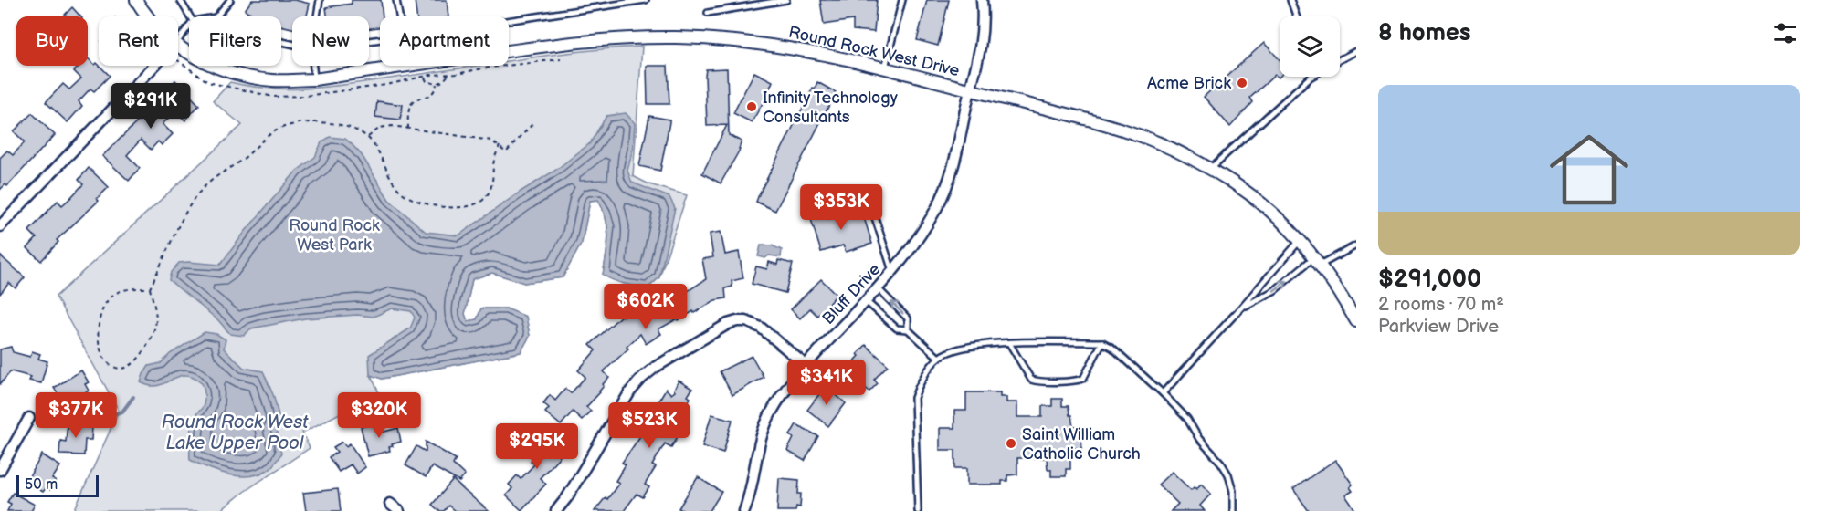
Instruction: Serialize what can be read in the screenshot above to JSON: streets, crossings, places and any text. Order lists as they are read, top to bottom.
{
  "streets": {
    "street": ["Round Rock West Drive", "Bluff Drive"]
  },
  "crossings": [
    ["Round Rock West Drive", "Bluff Drive"]
  ],
  "water": ["Round Rock West Lake Upper Pool"],
  "parks": ["Round Rock West Park"],
  "places": ["Acme Brick", "Infinity Technology Consultants", "Saint William Catholic Church"],
  "scale_bar": "50 m",
  "page": {
    "heading": "8 homes",
    "chip": [
      "Buy",
      "Rent",
      "Filters",
      "New",
      "Apartment"
    ],
    "list": [
      {
        "name": "$291,000",
        "note": "2 rooms · 70 m² · Parkview Drive"
      }
    ],
    "price": [
      "$291K",
      "$353K",
      "$602K",
      "$341K",
      "$377K",
      "$320K",
      "$523K",
      "$295K"
    ],
    "scale": "50 m"
  }
}
